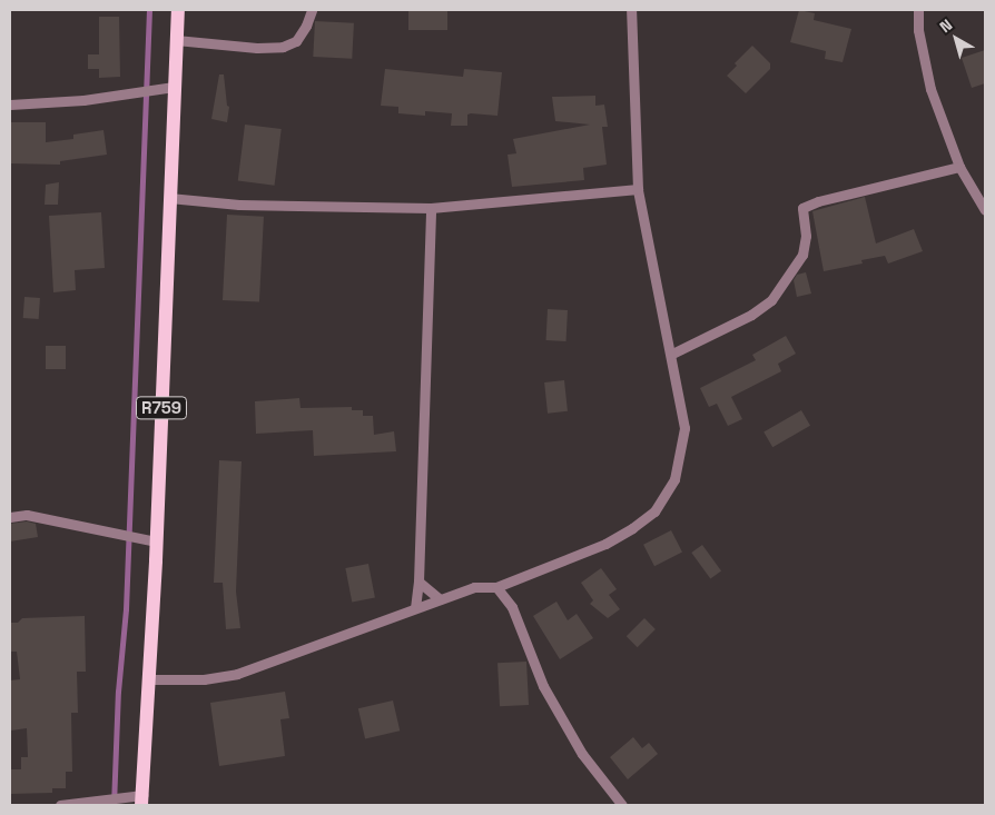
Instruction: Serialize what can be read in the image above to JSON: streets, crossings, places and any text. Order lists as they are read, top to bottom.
{
  "streets": {
    "main road": ["R759"]
  },
  "north": "top left"
}
